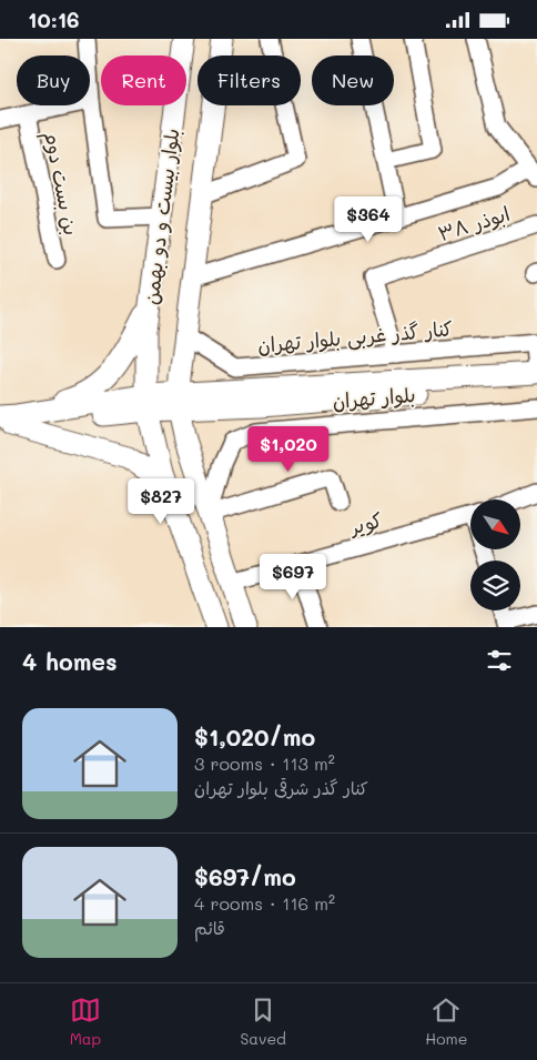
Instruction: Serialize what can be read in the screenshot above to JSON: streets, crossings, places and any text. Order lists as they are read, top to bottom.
{
  "streets": {
    "main road": ["بلوار بیست و دو بهمن", "بلوار تهران"],
    "street": [
      "بن بست دوم",
      "۳۸ ابوذر",
      "کنار گذر غربی بلوار تهران",
      "کویر"
    ]
  },
  "crossings": [
    ["بلوار بیست و دو بهمن", "کنار گذر غربی بلوار تهران"],
    ["بلوار بیست و دو بهمن", "بلوار تهران"],
    ["۳۸ ابوذر", "کنار گذر غربی بلوار تهران"]
  ],
  "north": "bottom right",
  "page": {
    "status": "10:16",
    "chip": [
      "Buy",
      "Rent",
      "Filters",
      "New"
    ],
    "price": [
      "$364",
      "$1,020",
      "$827",
      "$697"
    ],
    "heading": "4 homes",
    "list": [
      {
        "name": "$1,020/mo",
        "note": "3 rooms · 113 m² · کنار گذر شرقی بلوار تهران"
      },
      {
        "name": "$697/mo",
        "note": "4 rooms · 116 m² · قائم"
      }
    ],
    "tabs": ["Map", "Saved", "Home"]
  }
}
